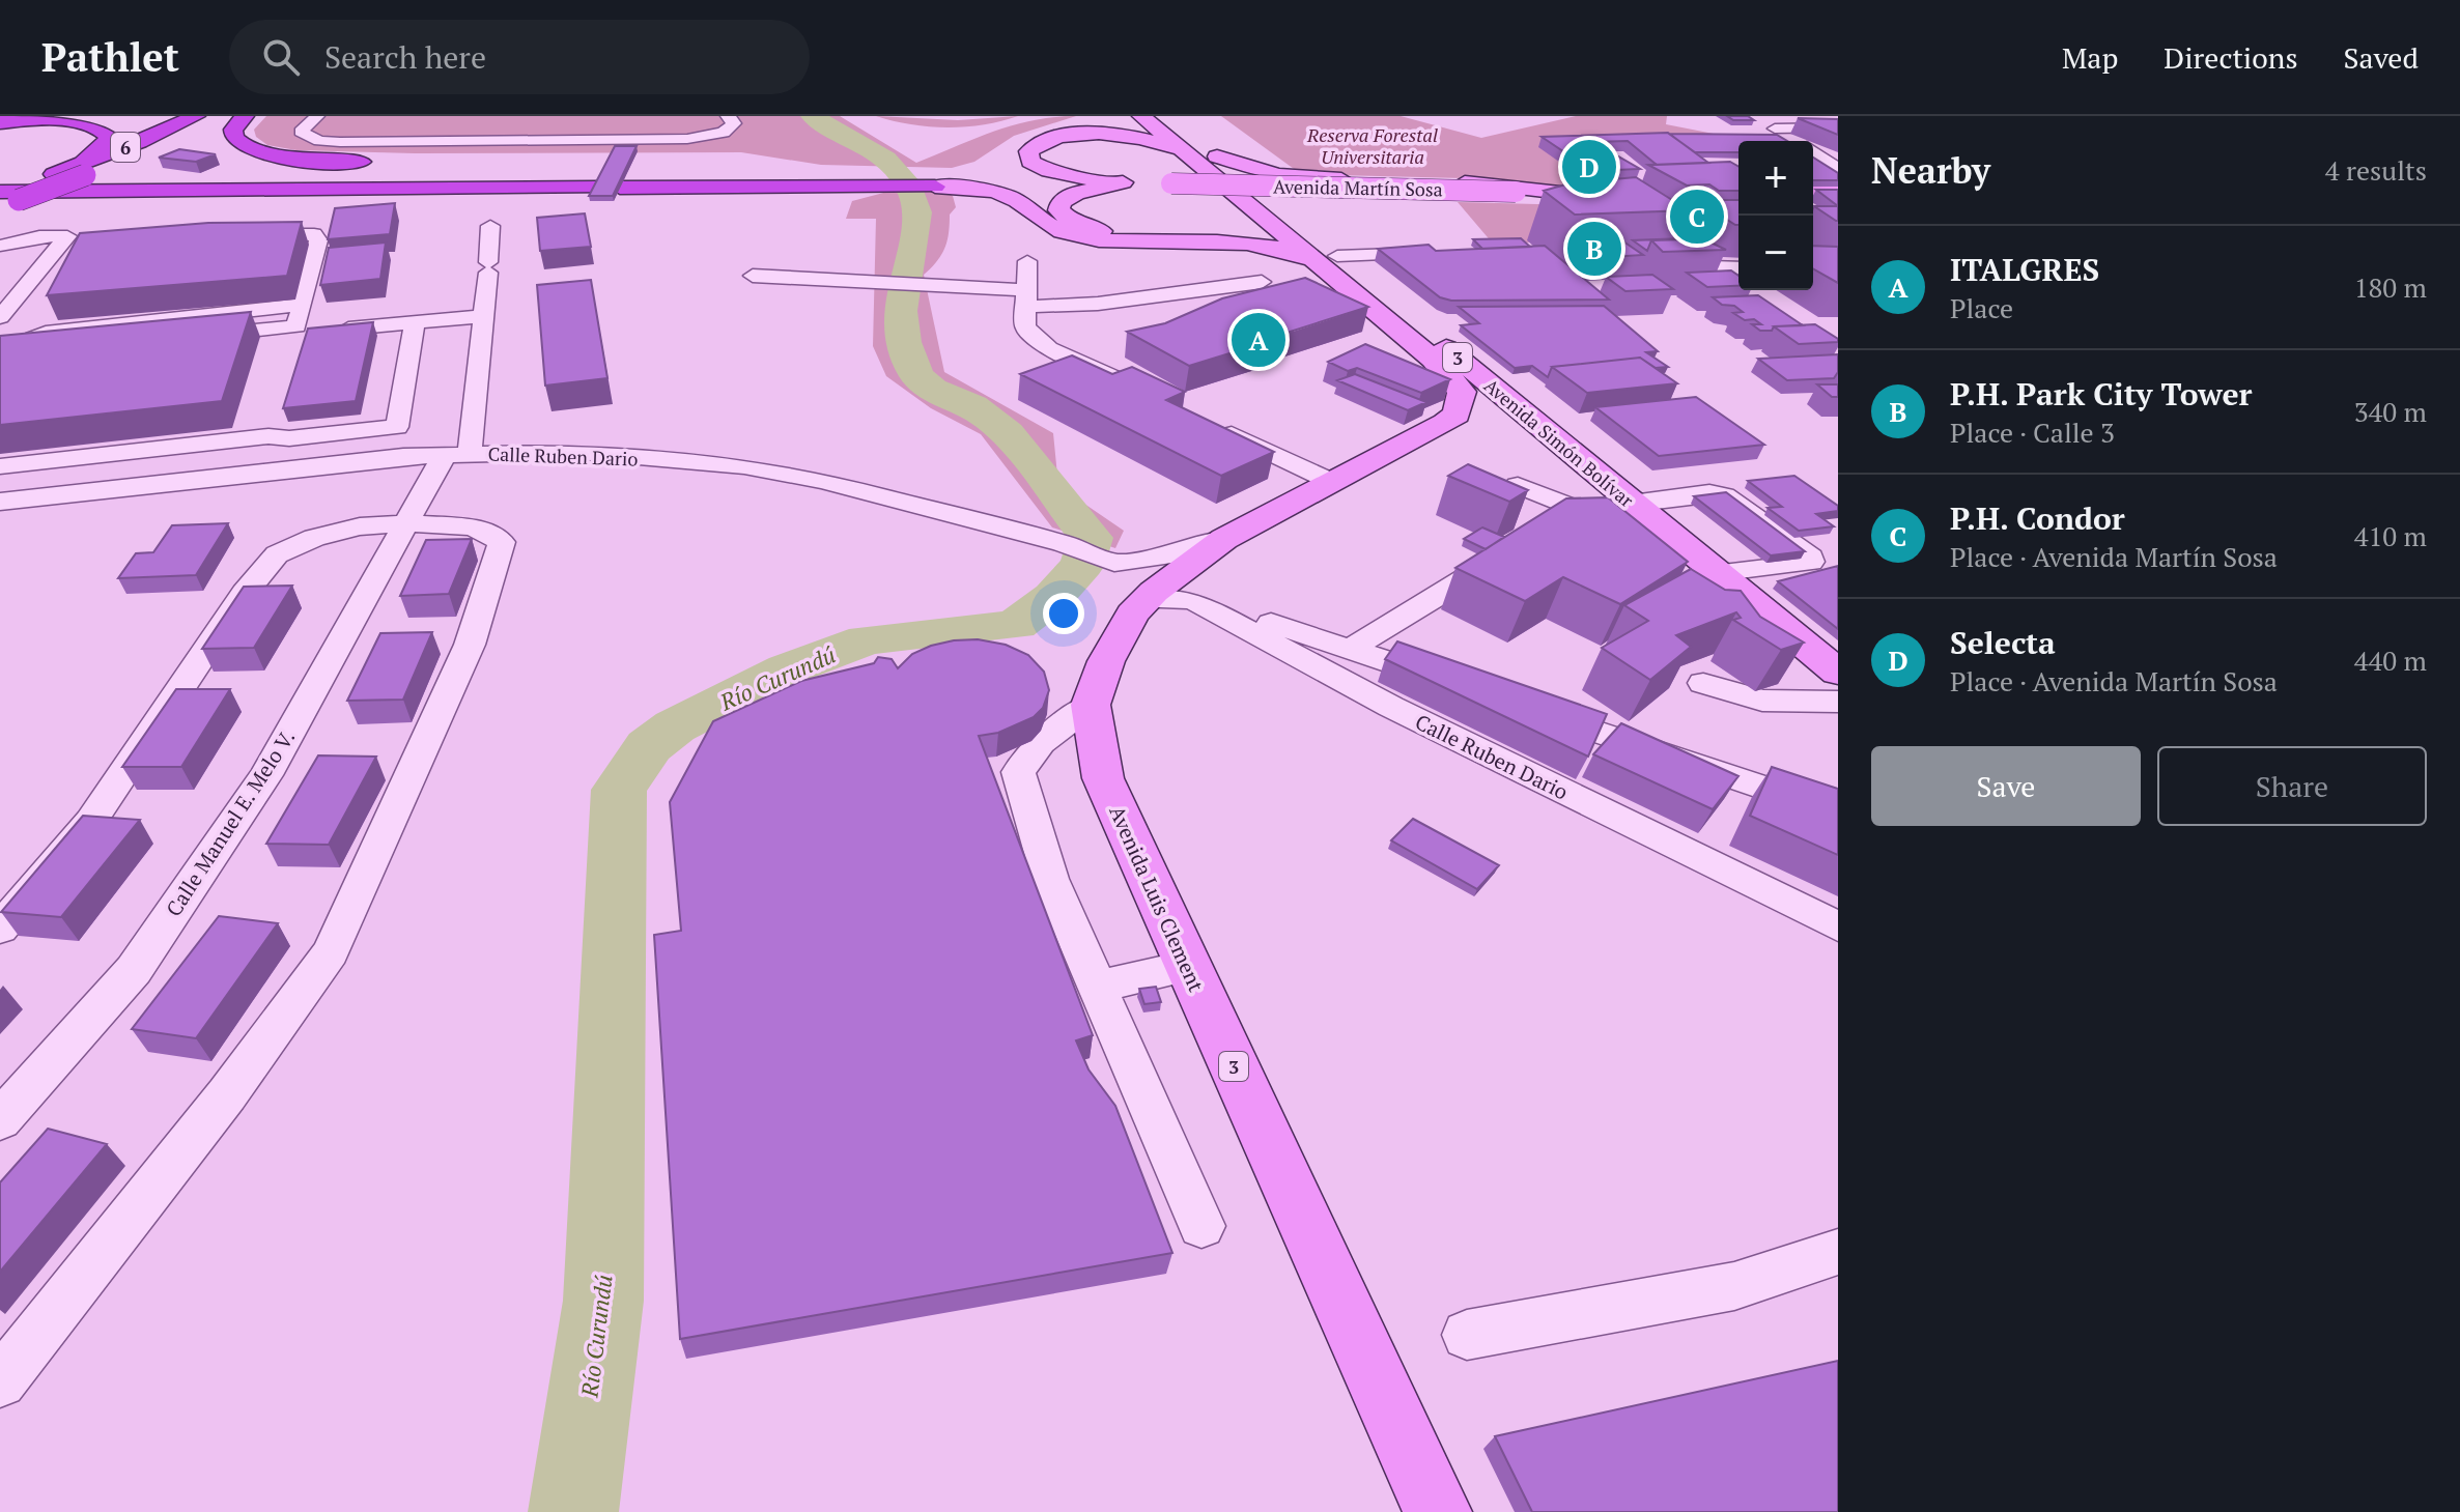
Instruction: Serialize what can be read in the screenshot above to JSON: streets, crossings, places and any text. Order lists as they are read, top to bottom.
{
  "streets": {
    "highway": ["6"],
    "main road": [
      "Avenida Martín Sosa",
      "3",
      "Avenida Simón Bolívar",
      "Avenida Luis Clement"
    ],
    "street": ["Calle Ruben Dario", "Calle Manuel E. Melo V."]
  },
  "crossings": [
    ["Avenida Simón Bolívar", "Avenida Luis Clement"],
    ["Calle Ruben Dario", "Calle Manuel E. Melo V."],
    ["Calle Ruben Dario", "Avenida Luis Clement"]
  ],
  "water": ["Río Curundú"],
  "parks": ["Reserva Forestal Universitaria"],
  "page": {
    "header": "Pathlet",
    "search": "Search here",
    "nav": ["Map", "Directions", "Saved"],
    "heading": ["Nearby", "4 results"],
    "pins": [
      "D",
      "C",
      "B",
      "A"
    ],
    "map_buttons": ["+", "−"],
    "list": [
      {
        "mark": "A",
        "name": "ITALGRES",
        "note": "Place",
        "value": "180 m"
      },
      {
        "mark": "B",
        "name": "P.H. Park City Tower",
        "note": "Place · Calle 3",
        "value": "340 m"
      },
      {
        "mark": "C",
        "name": "P.H. Condor",
        "note": "Place · Avenida Martín Sosa",
        "value": "410 m"
      },
      {
        "mark": "D",
        "name": "Selecta",
        "note": "Place · Avenida Martín Sosa",
        "value": "440 m"
      }
    ],
    "buttons": ["Save", "Share"]
  }
}
